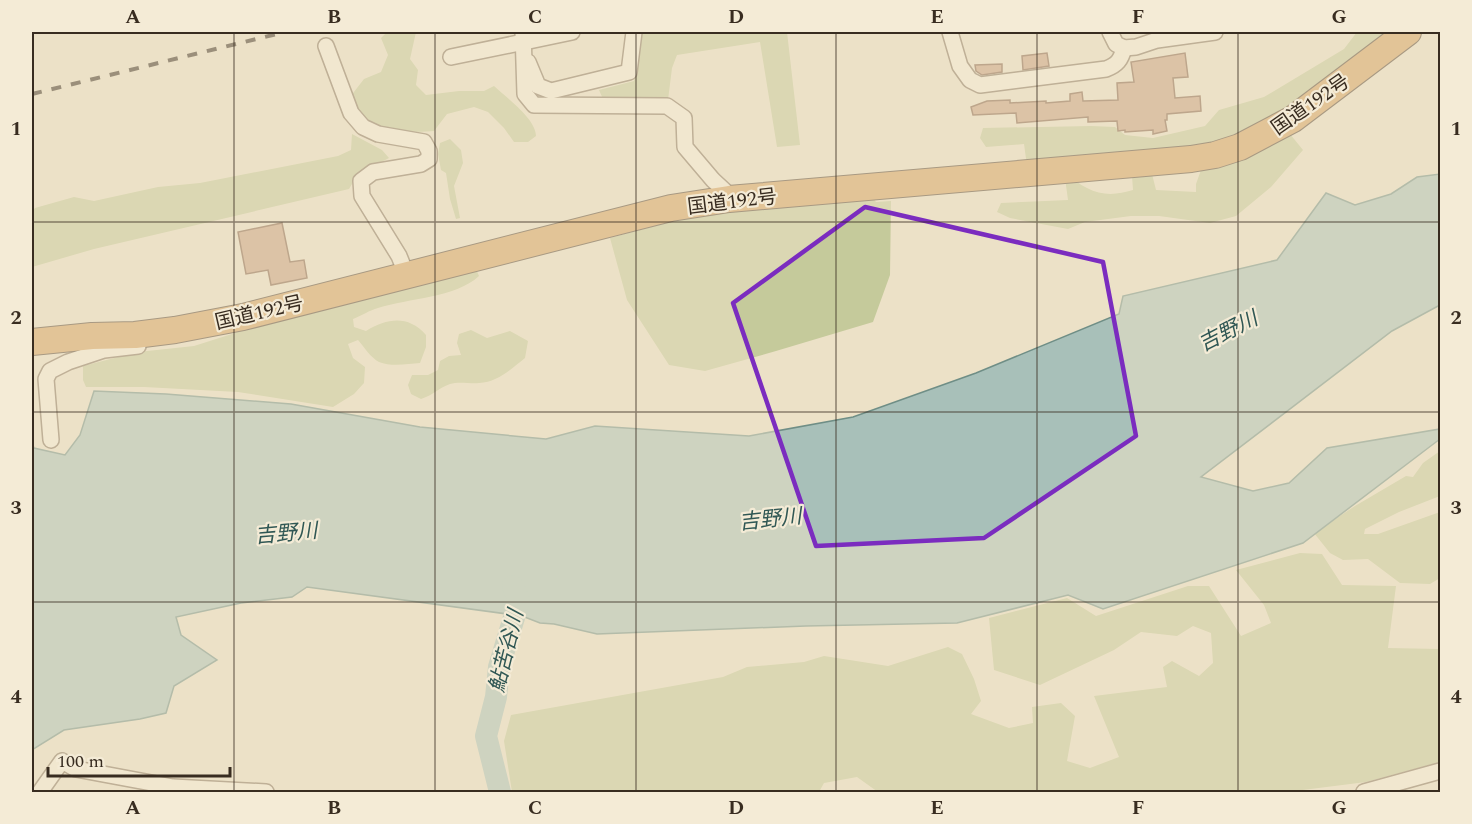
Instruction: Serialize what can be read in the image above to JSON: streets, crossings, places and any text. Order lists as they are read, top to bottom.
{
  "streets": {
    "highway": ["国道192号"]
  },
  "water": ["吉野川", "鮎苦谷川"],
  "scale_bar": "100 m",
  "grid": {
    "columns": [
      "A",
      "B",
      "C",
      "D",
      "E",
      "F",
      "G"
    ],
    "rows": [
      "1",
      "2",
      "3",
      "4"
    ]
  }
}
